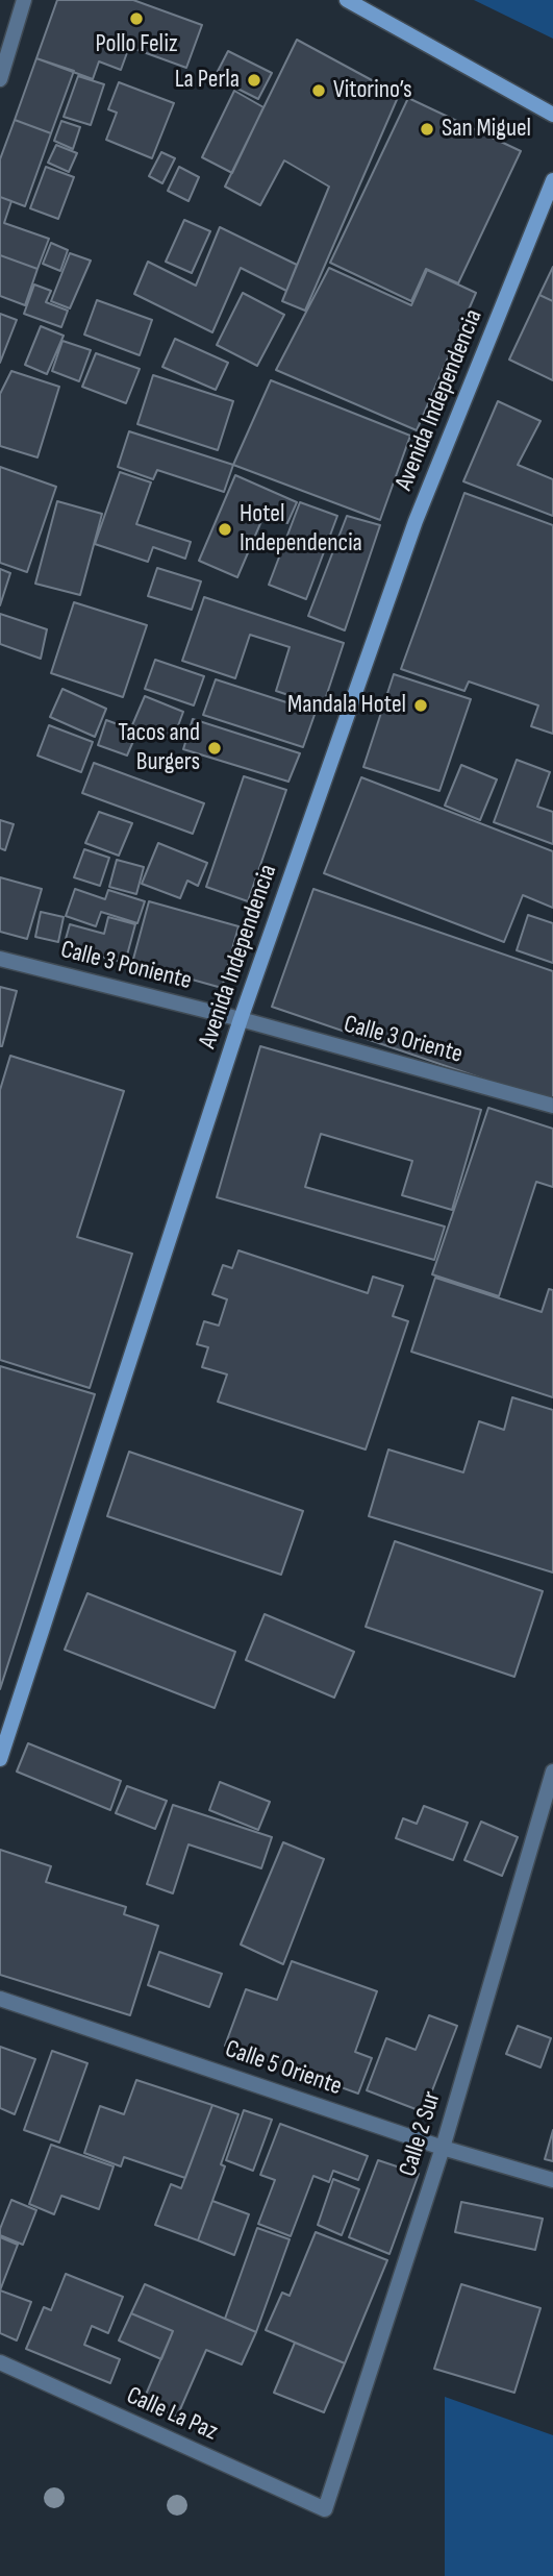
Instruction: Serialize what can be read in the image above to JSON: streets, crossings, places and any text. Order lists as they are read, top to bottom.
{
  "streets": {
    "main road": ["Avenida Independencia"],
    "street": [
      "Calle 3 Poniente",
      "Calle 3 Oriente",
      "Calle 5 Oriente",
      "Calle 2 Sur",
      "Calle La Paz"
    ]
  },
  "crossings": [
    ["Avenida Independencia", "Calle 3 Poniente"],
    ["Avenida Independencia", "Calle 3 Oriente"],
    ["Calle 3 Poniente", "Calle 3 Oriente"],
    ["Calle 5 Oriente", "Calle 2 Sur"],
    ["Calle 2 Sur", "Calle La Paz"]
  ],
  "places": [
    "Pollo Feliz",
    "La Perla",
    "Vitorino’s",
    "San Miguel",
    "Hotel Independencia",
    "Mandala Hotel",
    "Tacos and Burgers"
  ]
}
